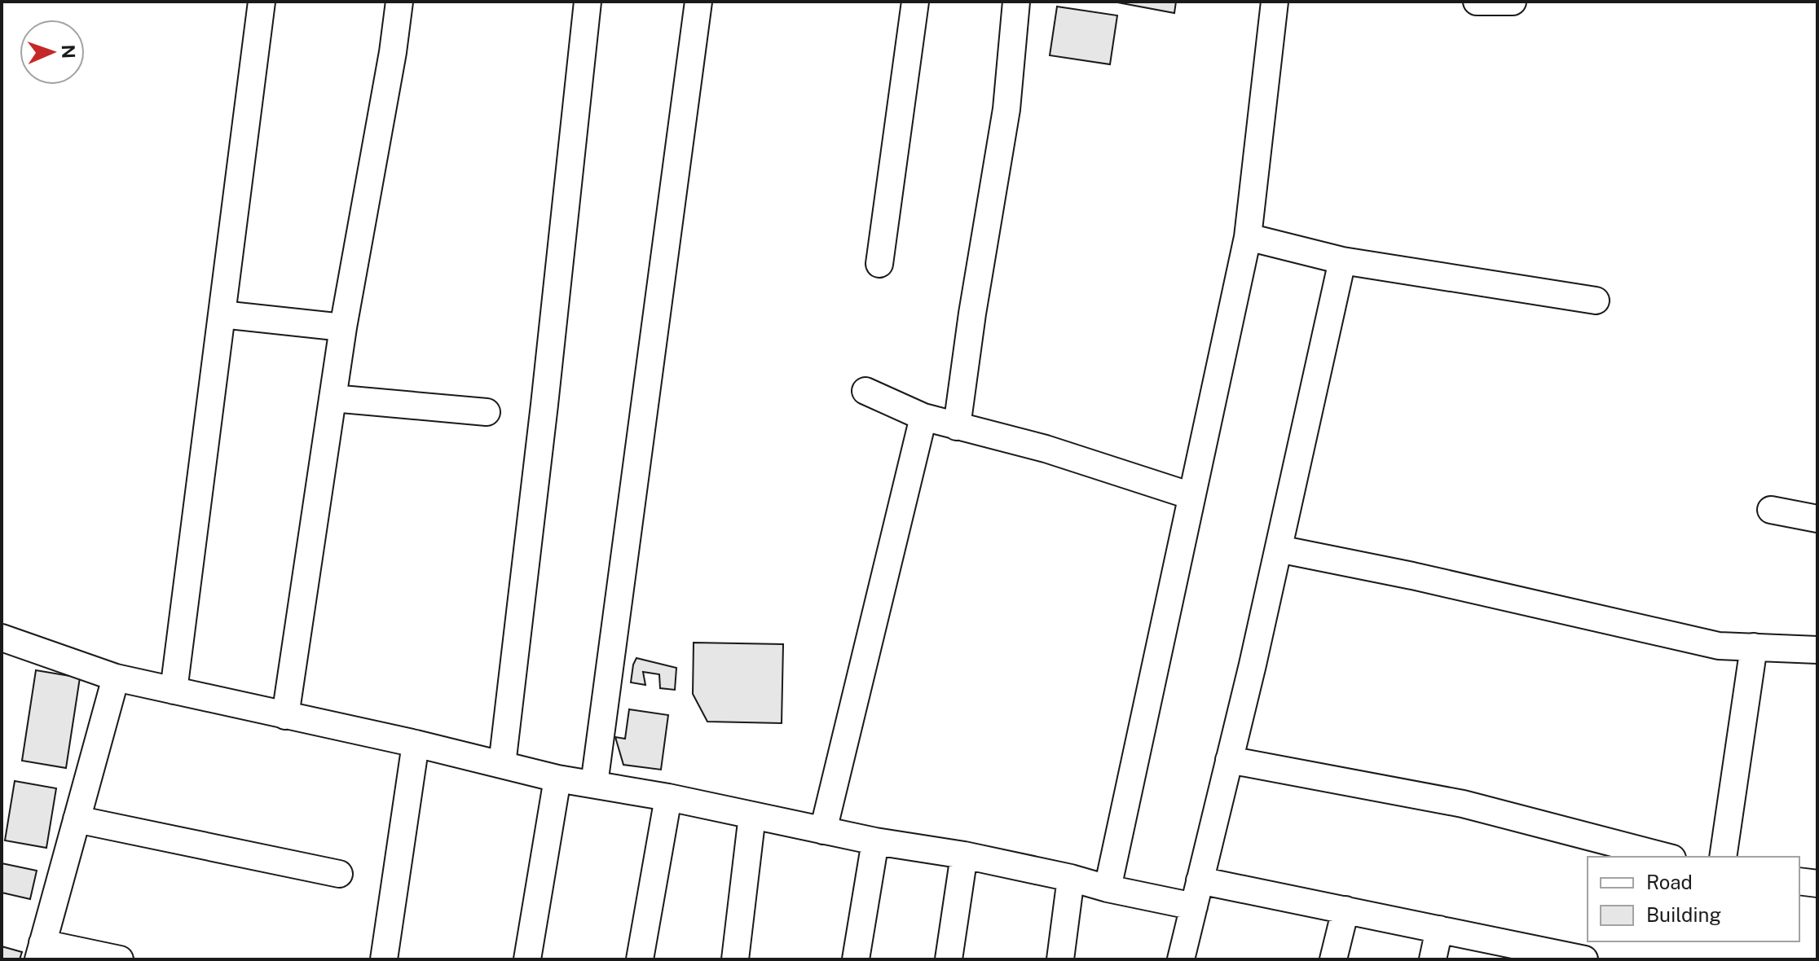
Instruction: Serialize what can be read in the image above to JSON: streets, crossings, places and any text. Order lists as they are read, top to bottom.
{
  "legend": ["Road", "Building"],
  "north": "right"
}
